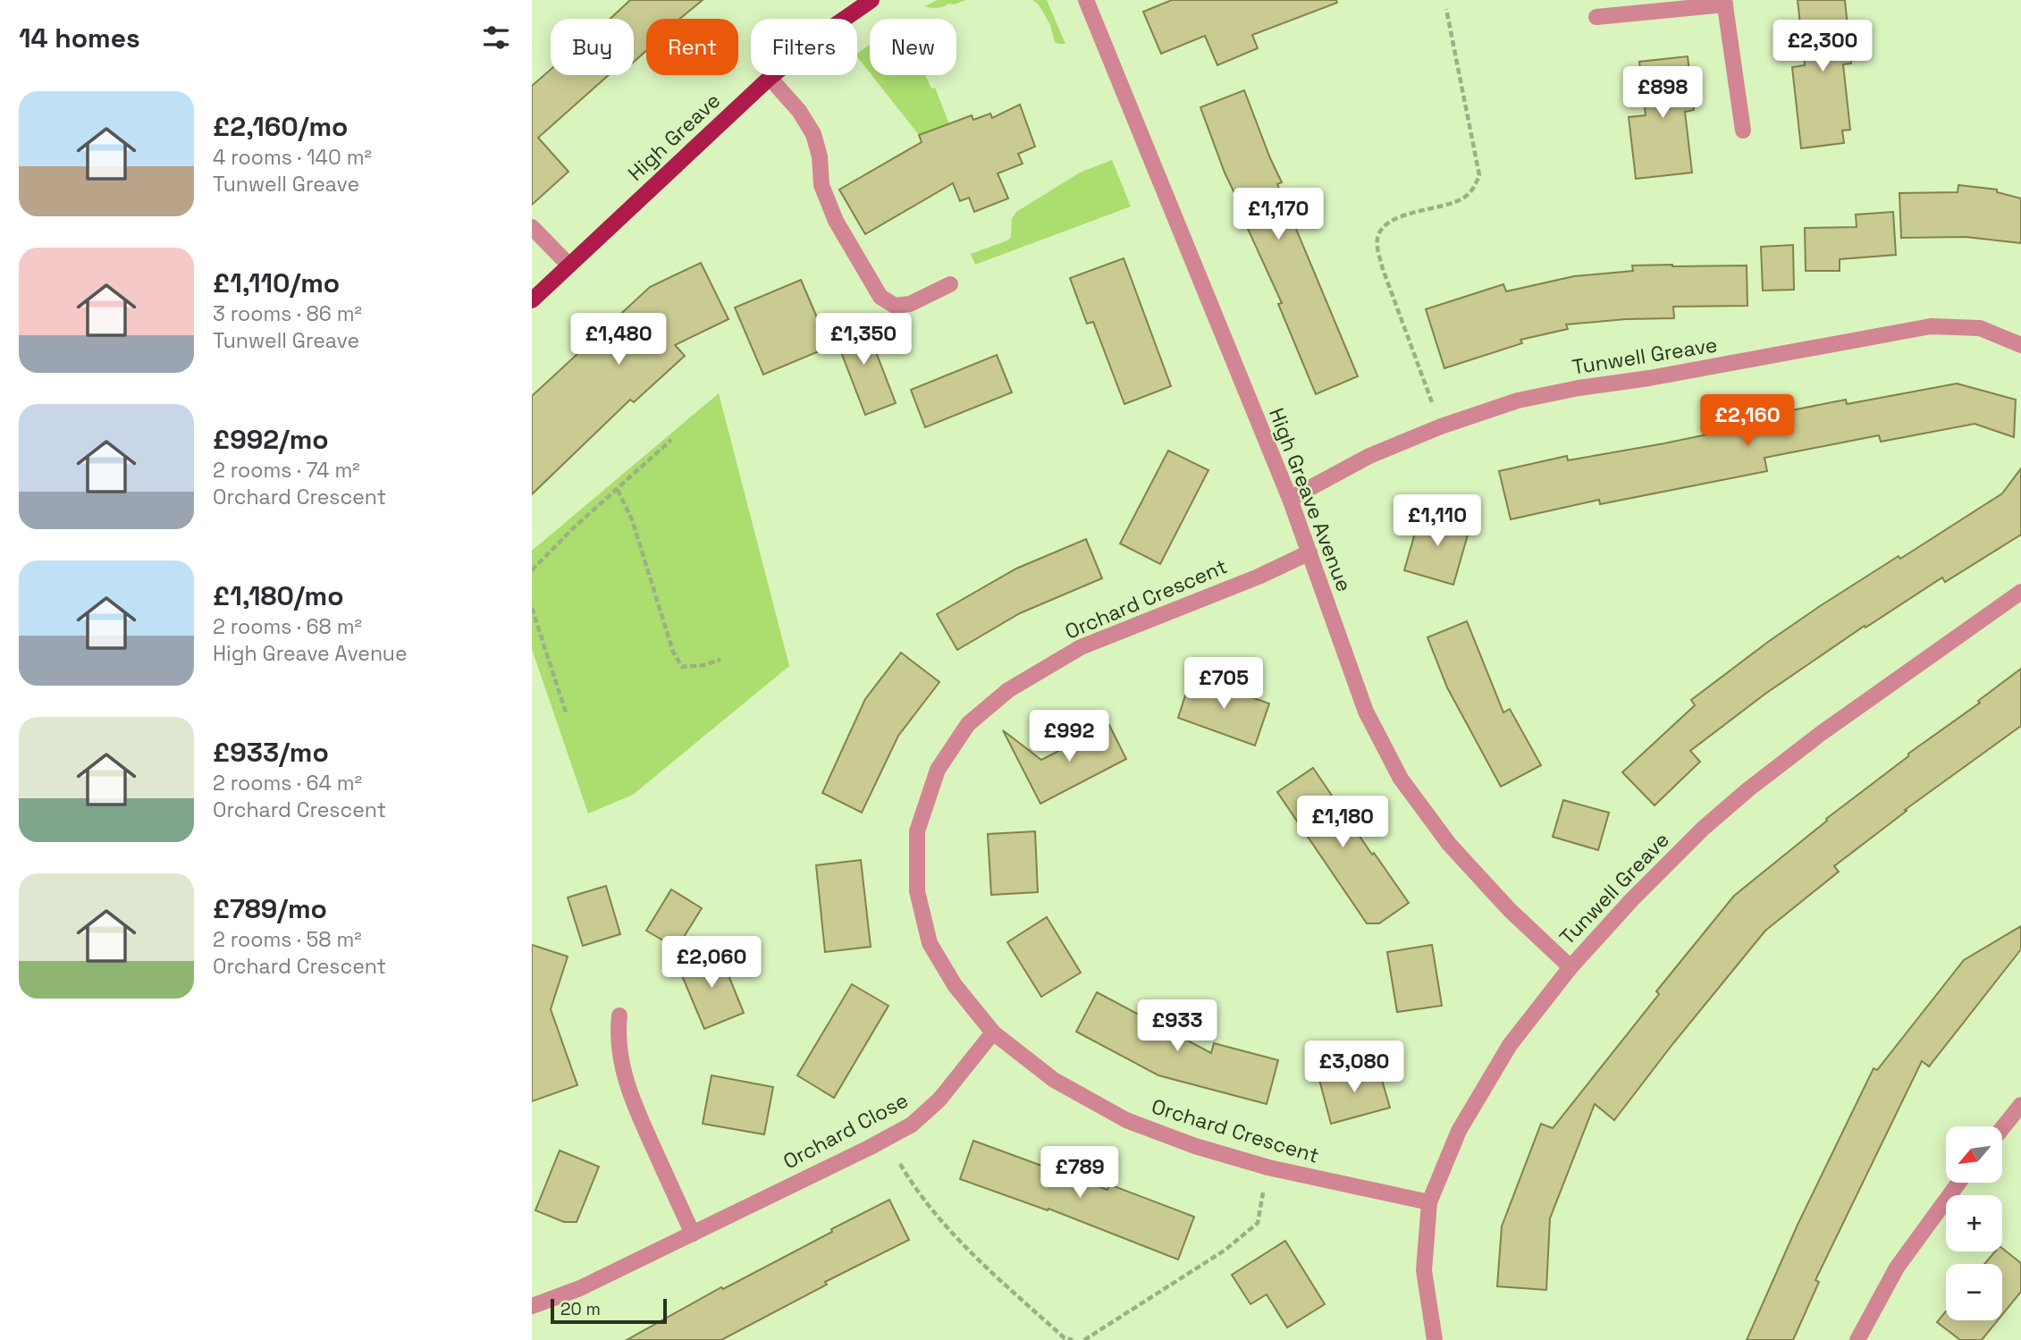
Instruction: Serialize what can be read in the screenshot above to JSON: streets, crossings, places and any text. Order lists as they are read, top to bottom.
{
  "streets": {
    "main road": ["High Greave"],
    "street": [
      "Tunwell Greave",
      "High Greave Avenue",
      "Orchard Crescent",
      "Orchard Close"
    ]
  },
  "crossings": [
    ["Tunwell Greave", "High Greave Avenue"],
    ["Tunwell Greave", "Orchard Crescent"],
    ["High Greave Avenue", "Orchard Crescent"],
    ["Orchard Crescent", "Orchard Close"]
  ],
  "scale_bar": "20 m",
  "north": "bottom left",
  "page": {
    "heading": "14 homes",
    "chip": [
      "Buy",
      "Rent",
      "Filters",
      "New"
    ],
    "price": [
      "£2,300",
      "£898",
      "£1,170",
      "£1,480",
      "£1,350",
      "£2,160",
      "£1,110",
      "£705",
      "£992",
      "£1,180",
      "£2,060",
      "£933",
      "£3,080",
      "£789"
    ],
    "list": [
      {
        "name": "£2,160/mo",
        "note": "4 rooms · 140 m² · Tunwell Greave"
      },
      {
        "name": "£1,110/mo",
        "note": "3 rooms · 86 m² · Tunwell Greave"
      },
      {
        "name": "£992/mo",
        "note": "2 rooms · 74 m² · Orchard Crescent"
      },
      {
        "name": "£1,180/mo",
        "note": "2 rooms · 68 m² · High Greave Avenue"
      },
      {
        "name": "£933/mo",
        "note": "2 rooms · 64 m² · Orchard Crescent"
      },
      {
        "name": "£789/mo",
        "note": "2 rooms · 58 m² · Orchard Crescent"
      }
    ],
    "map_buttons": ["+", "−"],
    "scale": "20 m"
  }
}
